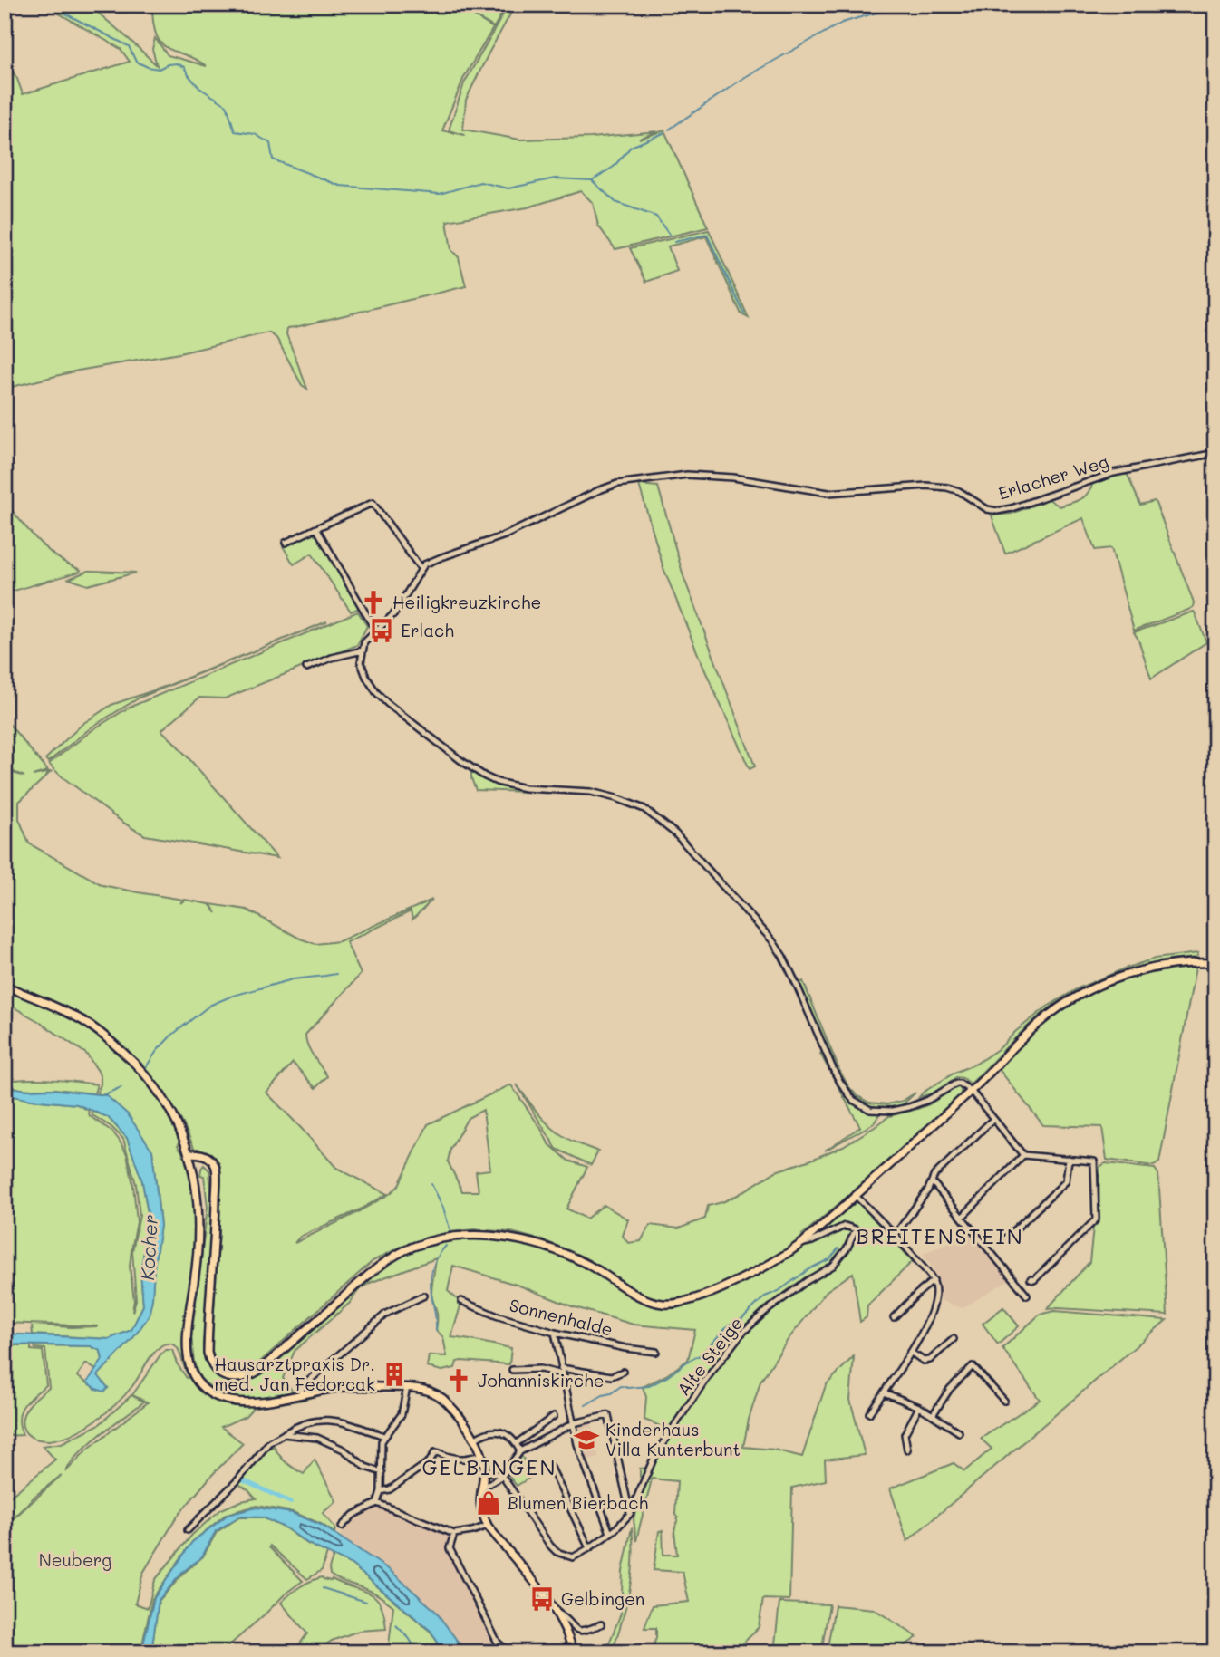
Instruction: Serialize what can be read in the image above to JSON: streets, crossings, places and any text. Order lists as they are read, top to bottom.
{
  "streets": {
    "street": ["Erlacher Weg", "Sonnenhalde", "Alte Steige"]
  },
  "districts": ["BREITENSTEIN", "GELBINGEN"],
  "water": ["Kocher"],
  "parks": ["Neuberg"],
  "places": {
    "church": ["Heiligkreuzkirche", "Johanniskirche"],
    "bus stop": ["Erlach", "Gelbingen"],
    "building": ["Hausarztpraxis Dr. med. Jan Fedorcak"],
    "school or university": ["Kinderhaus Villa Kunterbunt"],
    "shop": ["Blumen Bierbach"]
  }
}
